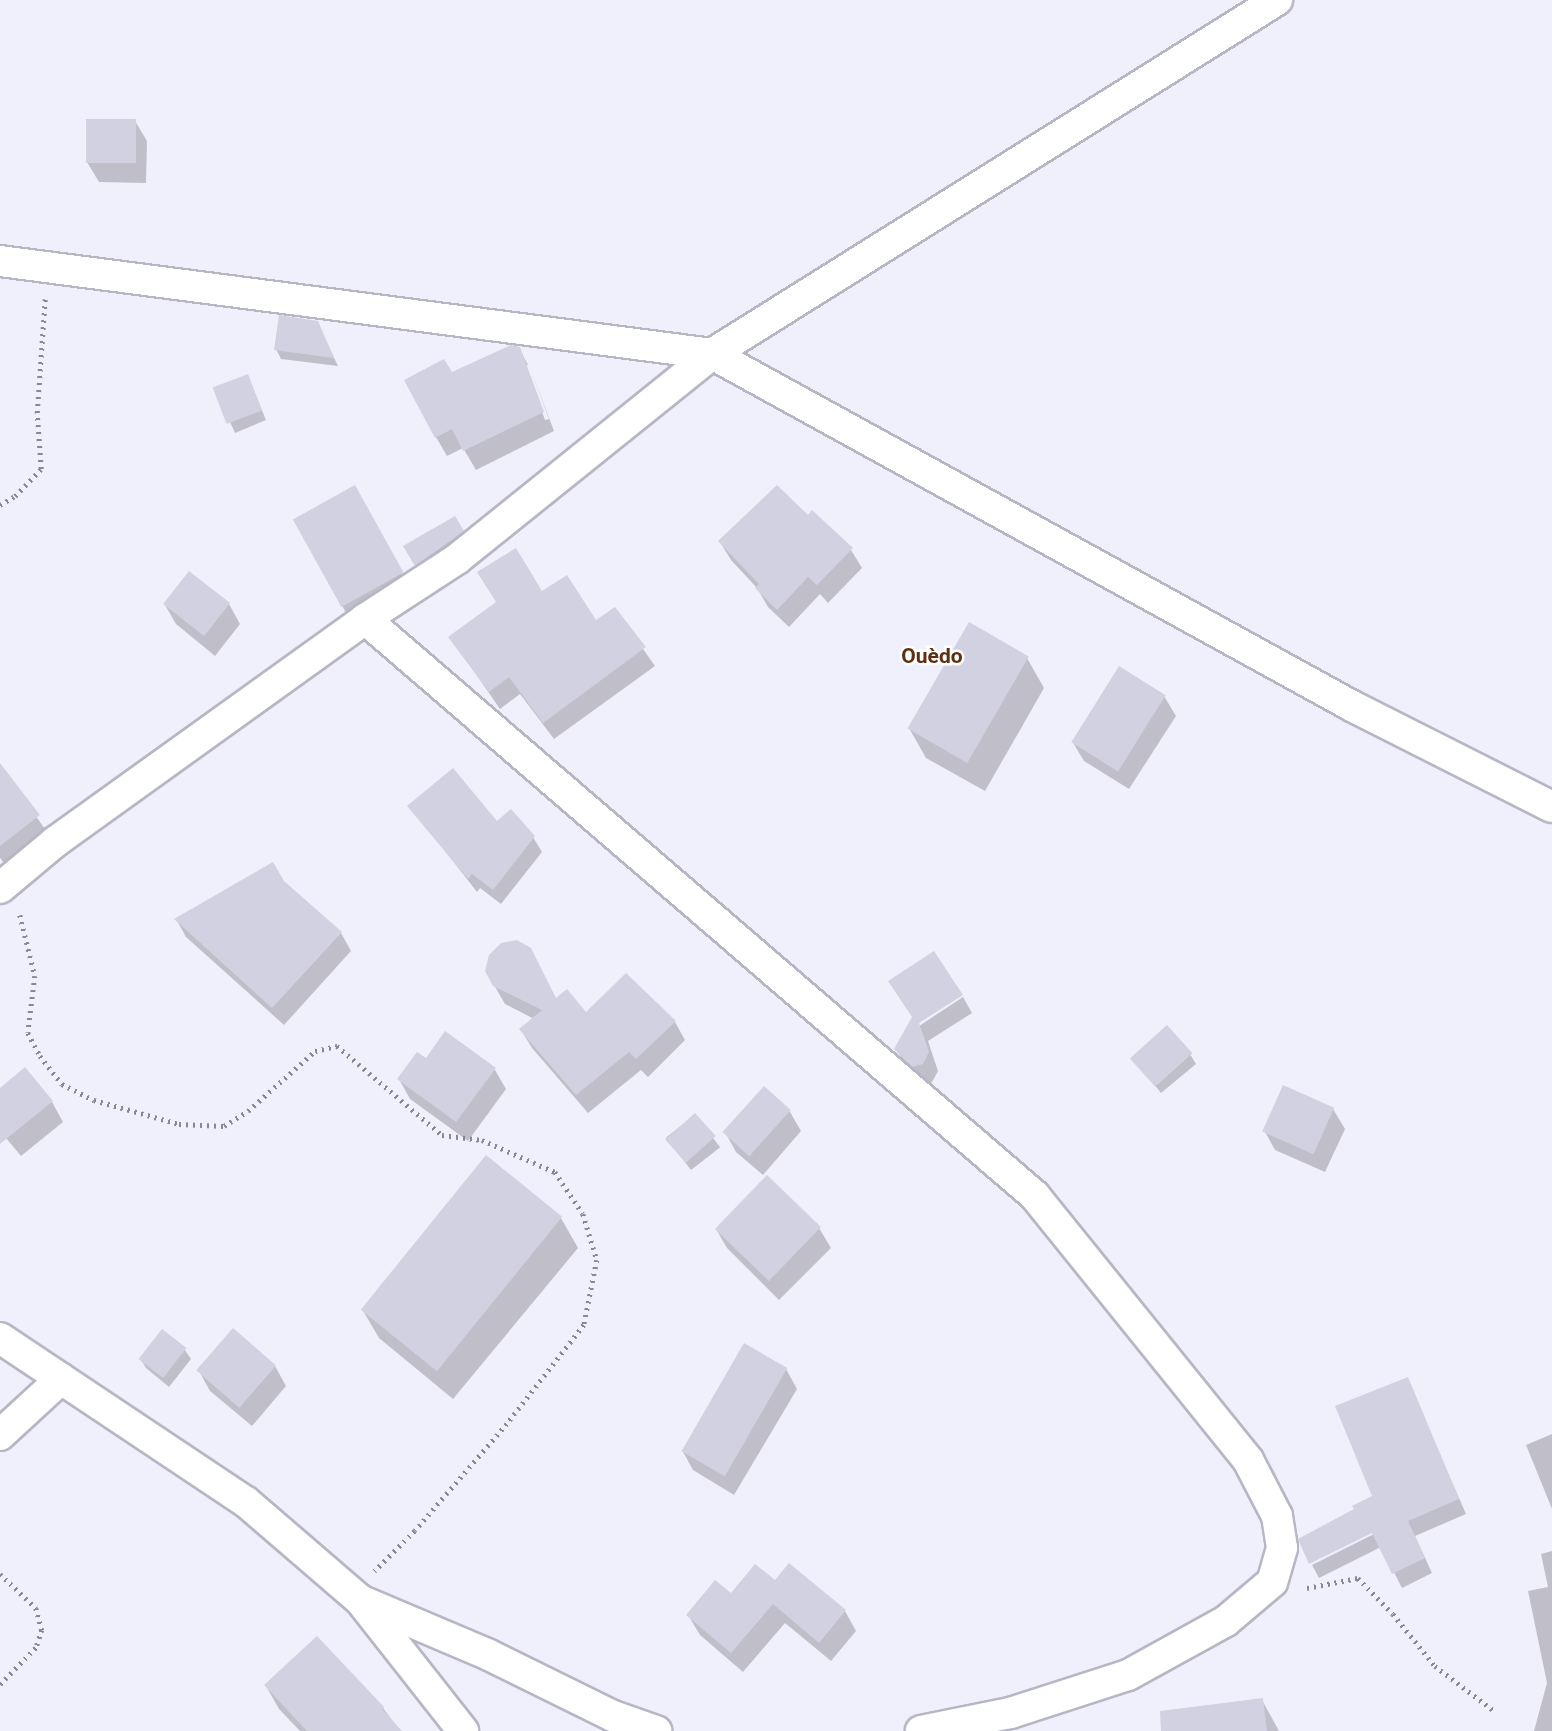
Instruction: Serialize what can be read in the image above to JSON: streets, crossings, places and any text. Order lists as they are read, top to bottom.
{
  "districts": ["Ouèdo"]
}
